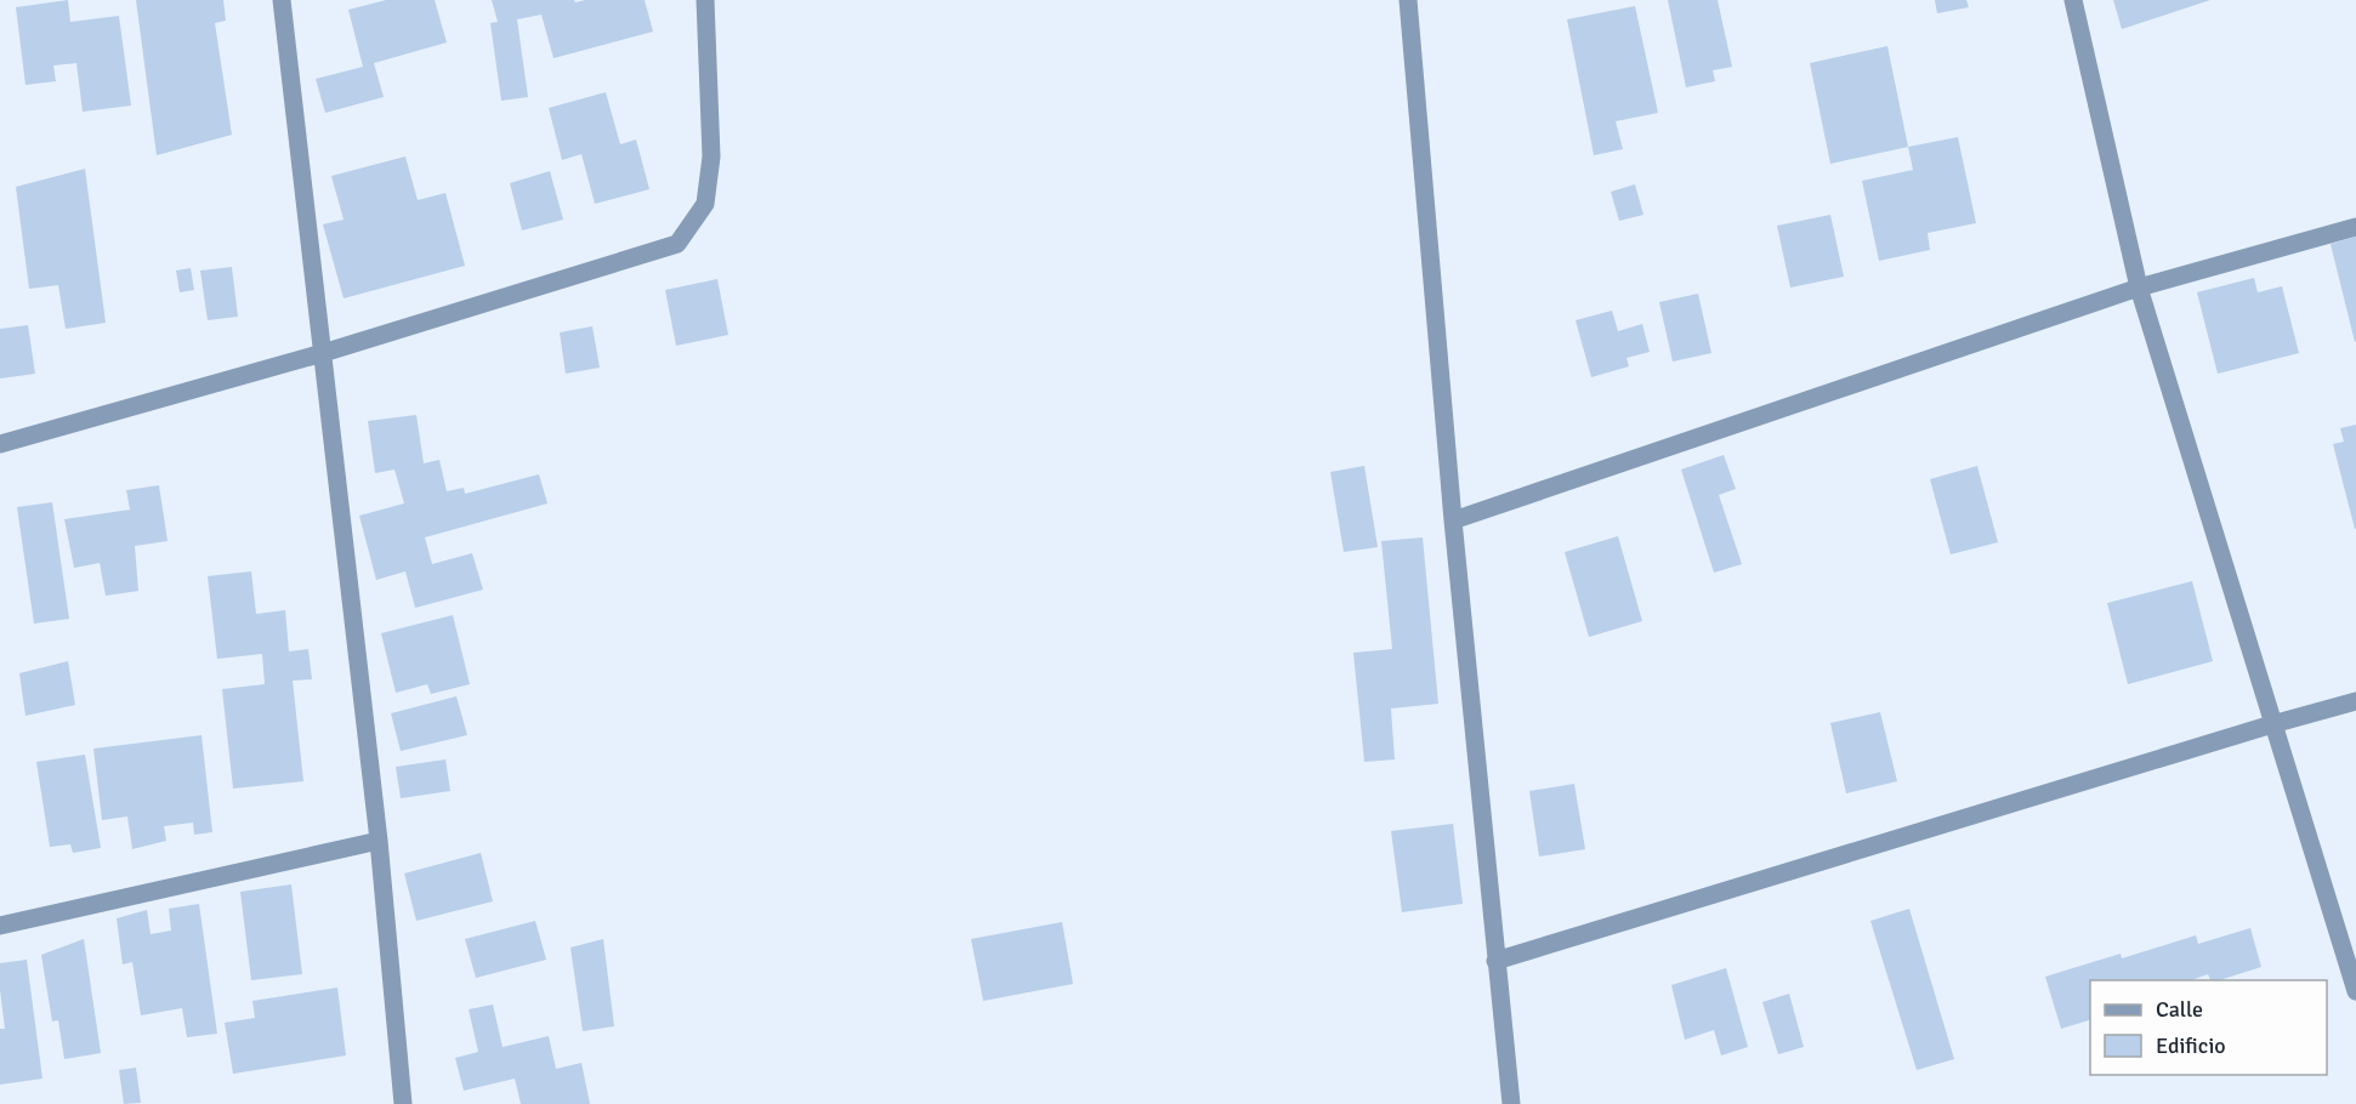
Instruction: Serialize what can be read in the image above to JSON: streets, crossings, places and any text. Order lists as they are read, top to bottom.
{
  "legend": ["Calle", "Edificio"]
}
